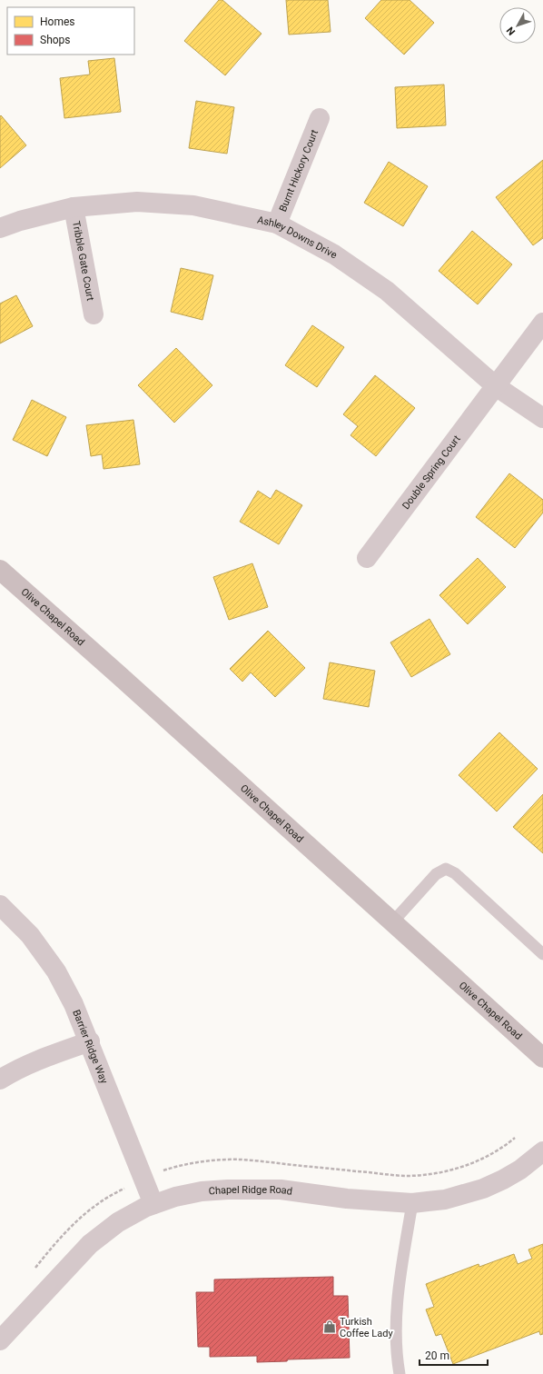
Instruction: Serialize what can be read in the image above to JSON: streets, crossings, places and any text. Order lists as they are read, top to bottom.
{
  "streets": {
    "main road": ["Olive Chapel Road"],
    "street": [
      "Burnt Hickory Court",
      "Ashley Downs Drive",
      "Tribble Gate Court",
      "Double Spring Court",
      "Barrier Ridge Way",
      "Chapel Ridge Road"
    ]
  },
  "crossings": [
    ["Burnt Hickory Court", "Ashley Downs Drive"],
    ["Ashley Downs Drive", "Tribble Gate Court"],
    ["Ashley Downs Drive", "Double Spring Court"],
    ["Barrier Ridge Way", "Chapel Ridge Road"]
  ],
  "places": {
    "shop": ["Turkish Coffee Lady"]
  },
  "legend": ["Homes", "Shops"],
  "scale_bar": "20 m",
  "north": "bottom left"
}
